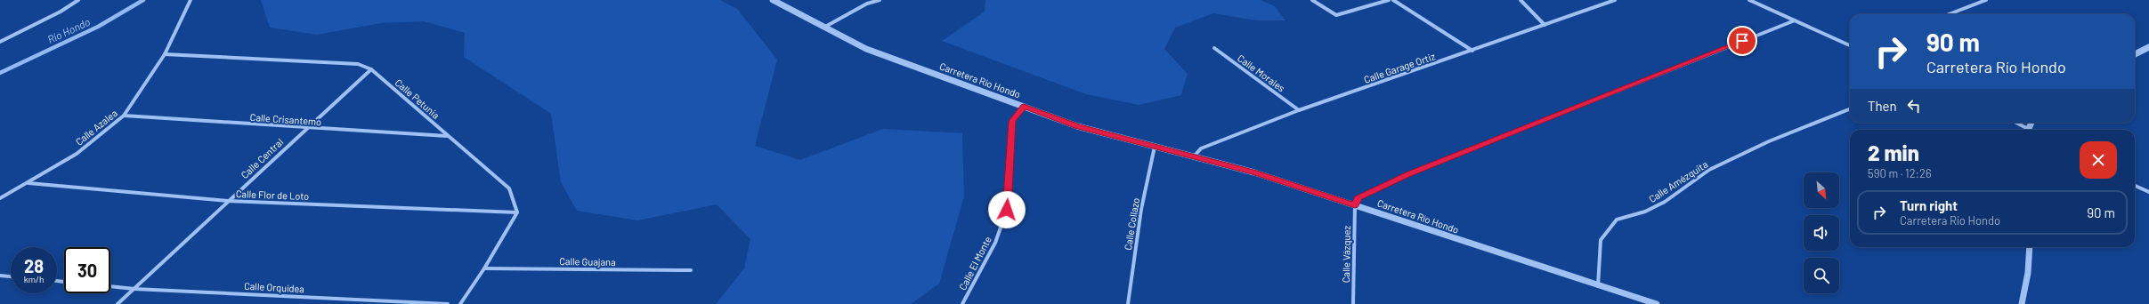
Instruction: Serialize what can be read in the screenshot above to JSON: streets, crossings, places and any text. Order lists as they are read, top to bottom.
{
  "streets": {
    "street": [
      "Calle Garage Ortiz",
      "Calle Morales",
      "Carretera Río Hondo",
      "Calle Petunia",
      "Calle Crisantemo",
      "Calle Azalea",
      "Calle Central",
      "Calle Amézquita",
      "Calle Flor de Loto",
      "Calle Collazo",
      "Calle Vázquez",
      "Calle Guajana",
      "Calle El Monte",
      "Calle Orquídea"
    ]
  },
  "crossings": [
    ["Calle Garage Ortiz", "Calle Morales"],
    ["Calle Garage Ortiz", "Carretera Río Hondo"],
    ["Carretera Río Hondo", "Calle Amézquita"],
    ["Carretera Río Hondo", "Calle Collazo"],
    ["Carretera Río Hondo", "Calle Vázquez"],
    ["Carretera Río Hondo", "Calle El Monte"],
    ["Calle Petunia", "Calle Crisantemo"],
    ["Calle Petunia", "Calle Azalea"],
    ["Calle Petunia", "Calle Central"],
    ["Calle Petunia", "Calle Flor de Loto"],
    ["Calle Crisantemo", "Calle Azalea"],
    ["Calle Crisantemo", "Calle Central"],
    ["Calle Azalea", "Calle Flor de Loto"],
    ["Calle Central", "Calle Flor de Loto"],
    ["Calle Central", "Calle Orquídea"]
  ],
  "water": ["Río Hondo"],
  "north": "bottom right",
  "page": {
    "turn": ["90 m", "Carretera Río Hondo"],
    "then": "Then",
    "heading": ["2 min", "590 m · 12:26"],
    "list": [
      {
        "name": "Turn right",
        "note": "Carretera Río Hondo",
        "value": "90 m"
      }
    ],
    "speed": "28 km/h",
    "limit": "30"
  }
}
